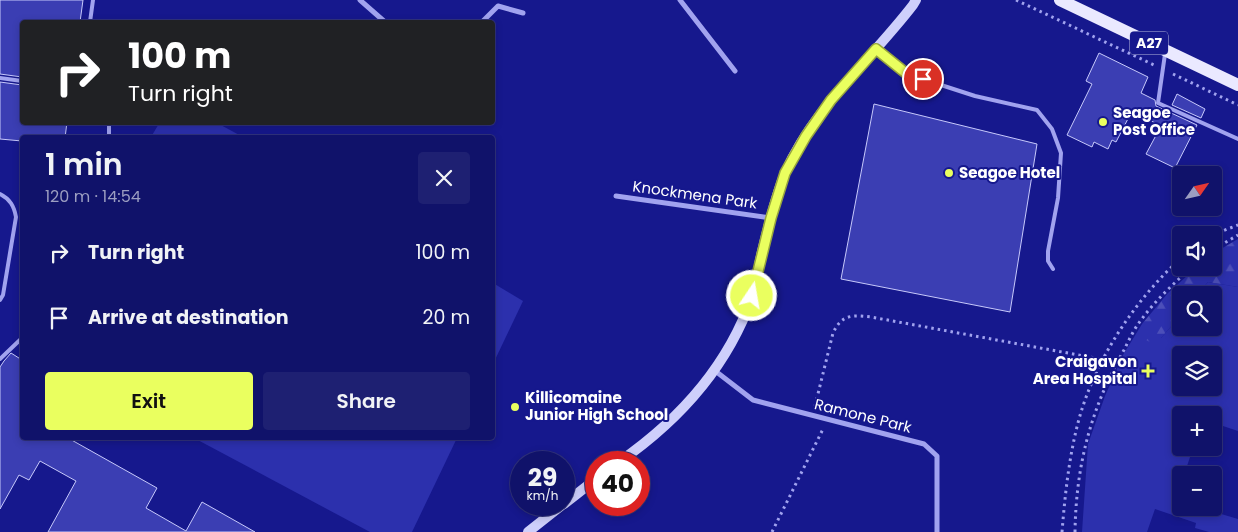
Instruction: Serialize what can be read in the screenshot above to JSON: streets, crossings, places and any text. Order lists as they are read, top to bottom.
{
  "streets": {
    "main road": ["A27"],
    "street": ["Knockmena Park", "Ramone Park"]
  },
  "places": {
    "other": ["Seagoe Post Office", "Seagoe Hotel", "Killicomaine Junior High School"],
    "health": ["Craigavon Area Hospital"]
  },
  "north": "top right",
  "page": {
    "turn": ["100 m", "Turn right"],
    "heading": ["1 min", "120 m · 14:54"],
    "map_buttons": ["+", "−"],
    "list": [
      {
        "name": "Turn right",
        "value": "100 m"
      },
      {
        "name": "Arrive at destination",
        "value": "20 m"
      }
    ],
    "buttons": ["Exit", "Share"],
    "speed": "29 km/h",
    "limit": "40"
  }
}
